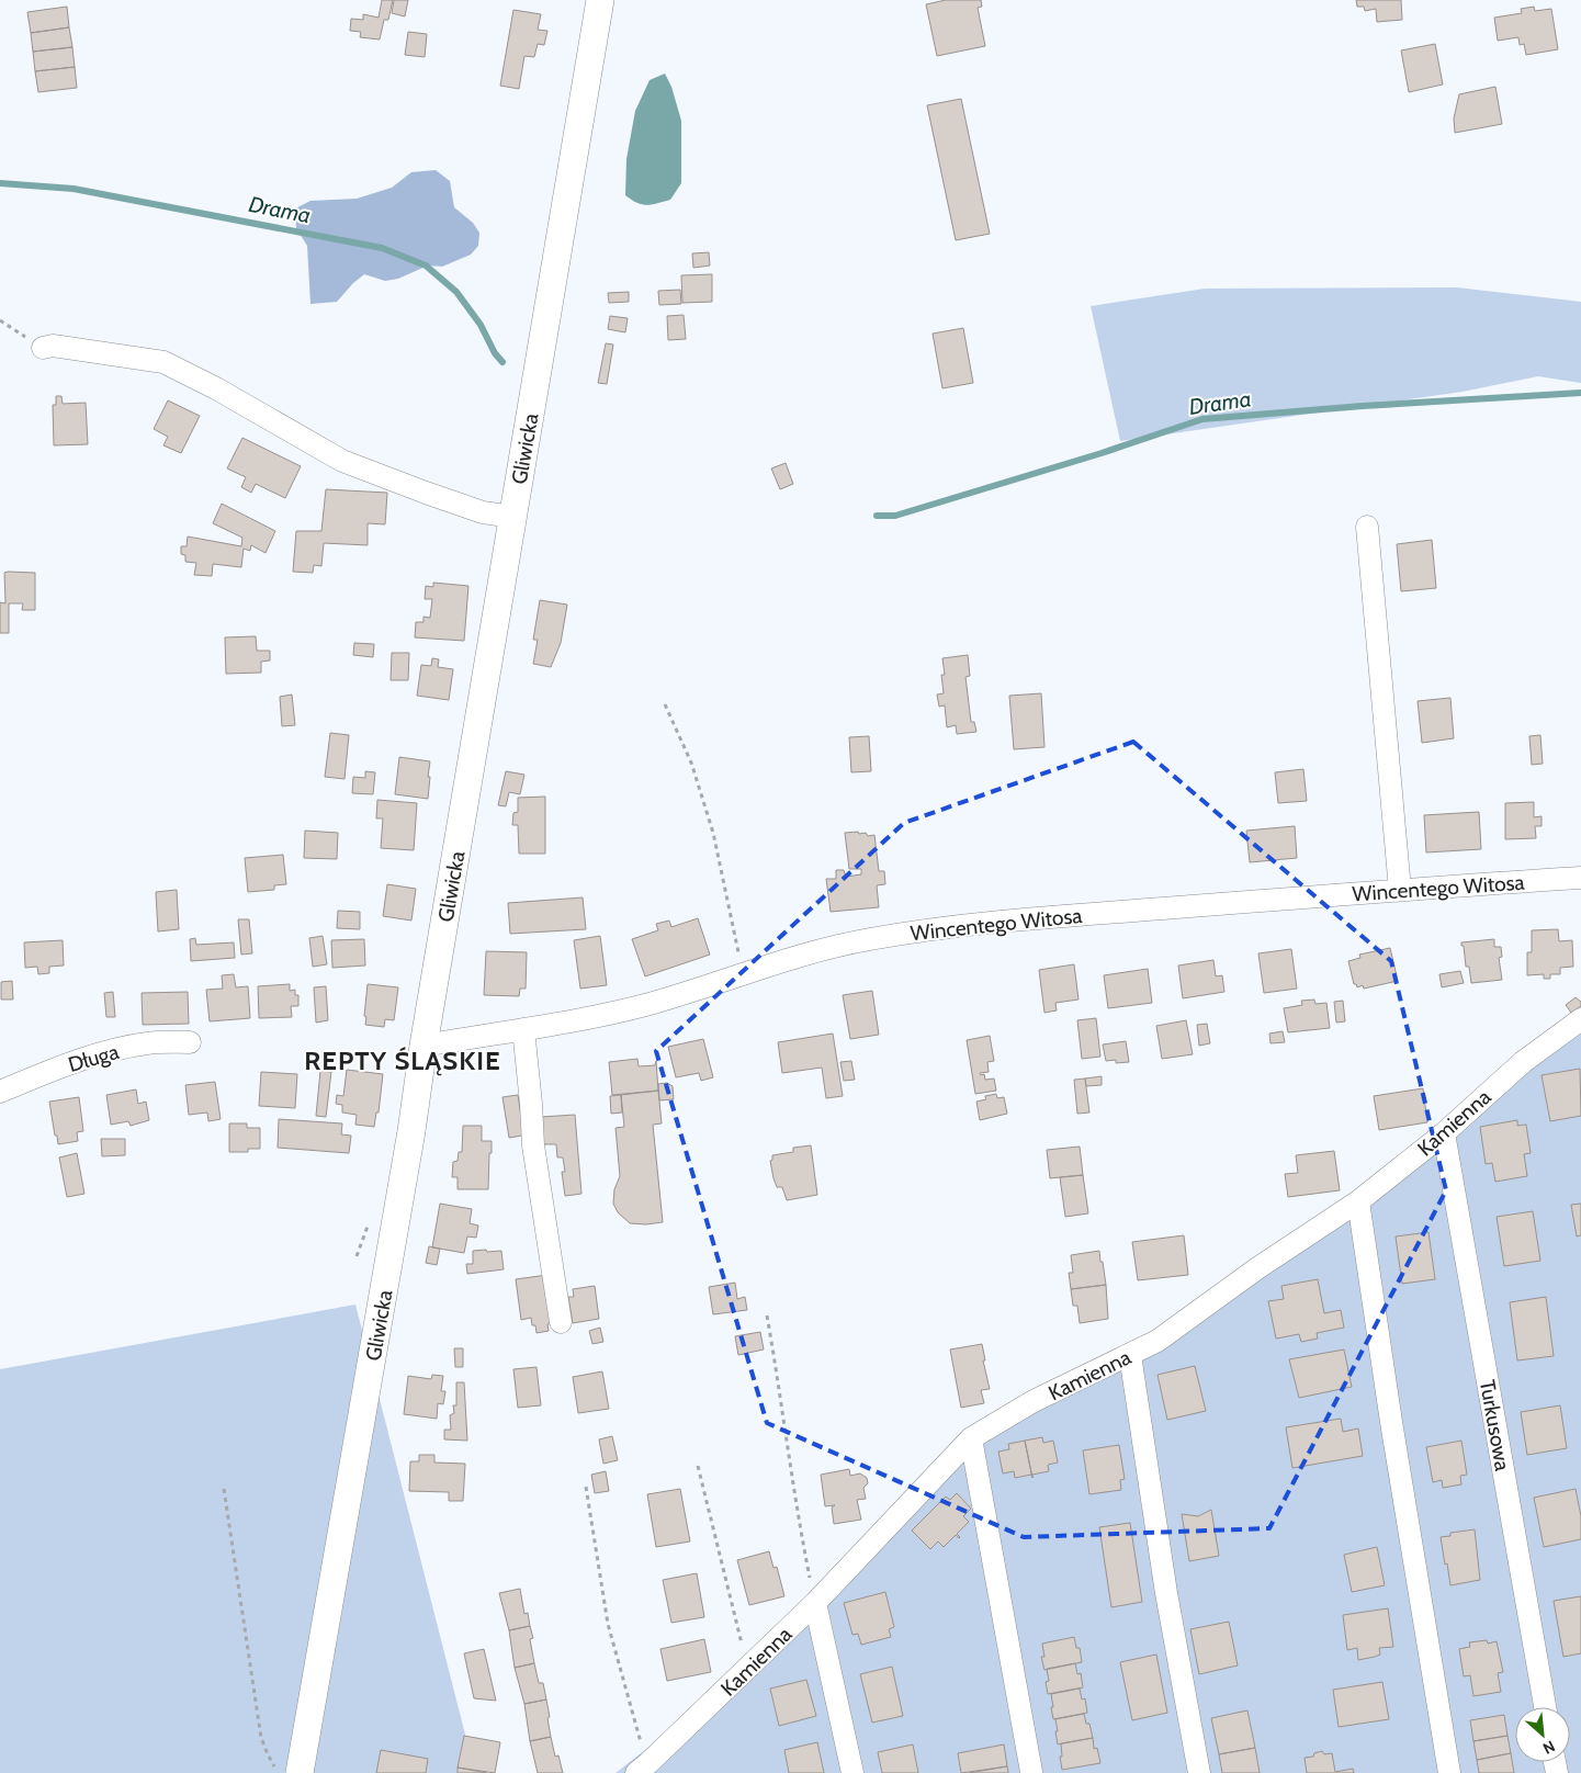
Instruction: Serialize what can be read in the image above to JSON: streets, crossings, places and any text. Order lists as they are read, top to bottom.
{
  "streets": {
    "main road": ["Gliwicka"],
    "street": [
      "Wincentego Witosa",
      "Długa",
      "Kamienna",
      "Turkusowa"
    ]
  },
  "crossings": [
    ["Gliwicka", "Wincentego Witosa"],
    ["Kamienna", "Turkusowa"]
  ],
  "districts": ["REPTY ŚLĄSKIE"],
  "water": ["Drama"],
  "north": "bottom right"
}
